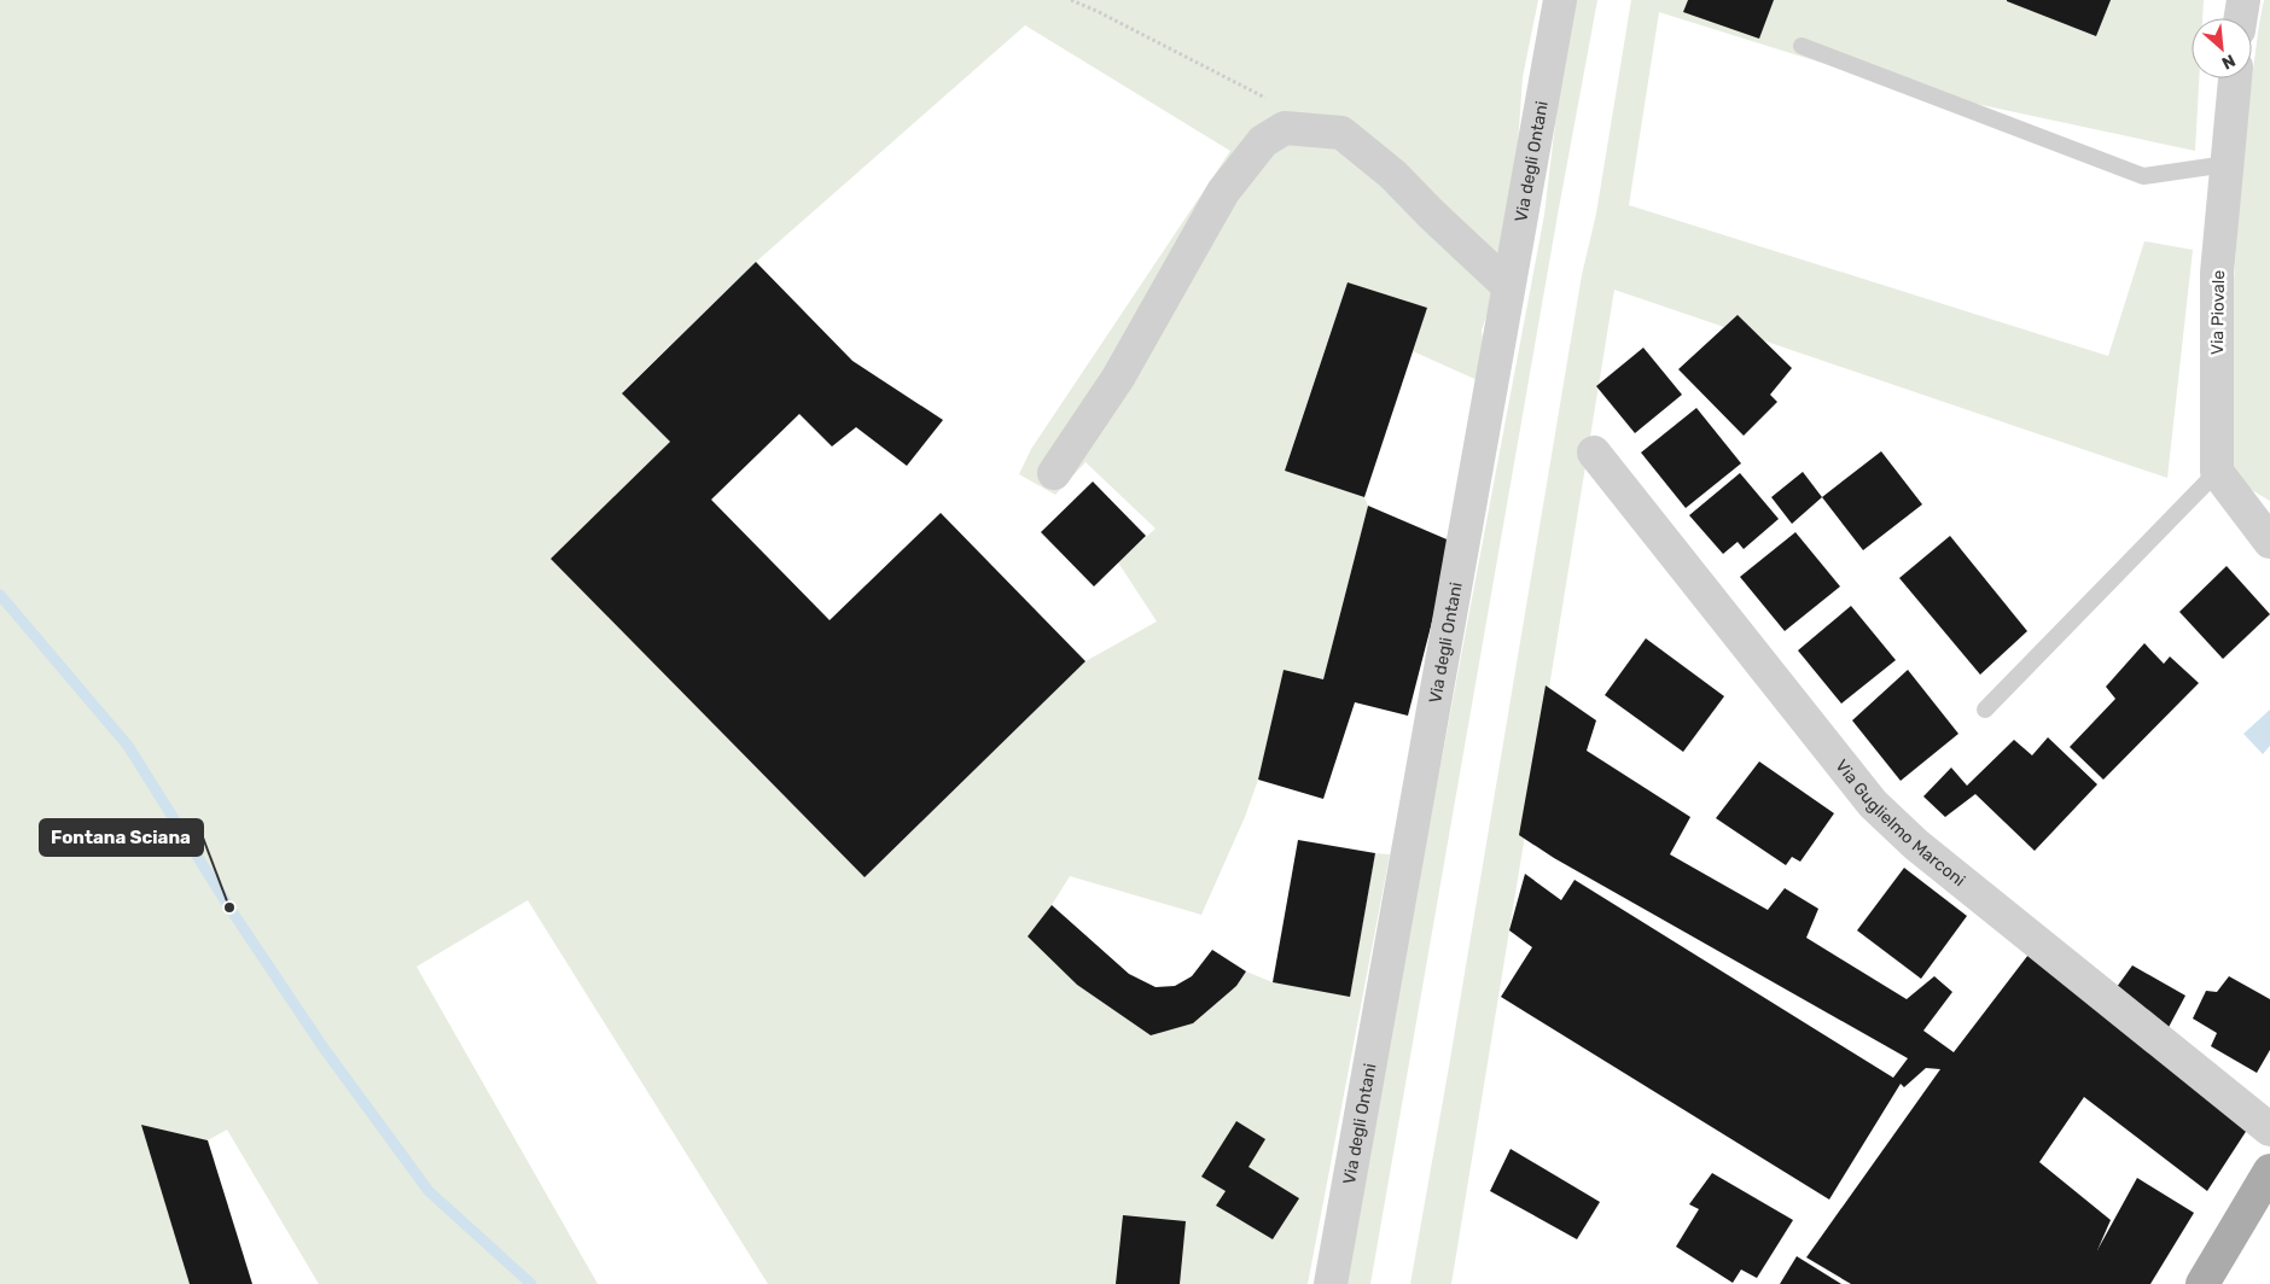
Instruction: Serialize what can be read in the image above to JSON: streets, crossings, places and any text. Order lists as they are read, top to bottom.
{
  "streets": {
    "street": ["Via degli Ontani", "Via Piovale", "Via Guglielmo Marconi"]
  },
  "places": ["Fontana Sciana"],
  "north": "bottom right"
}
